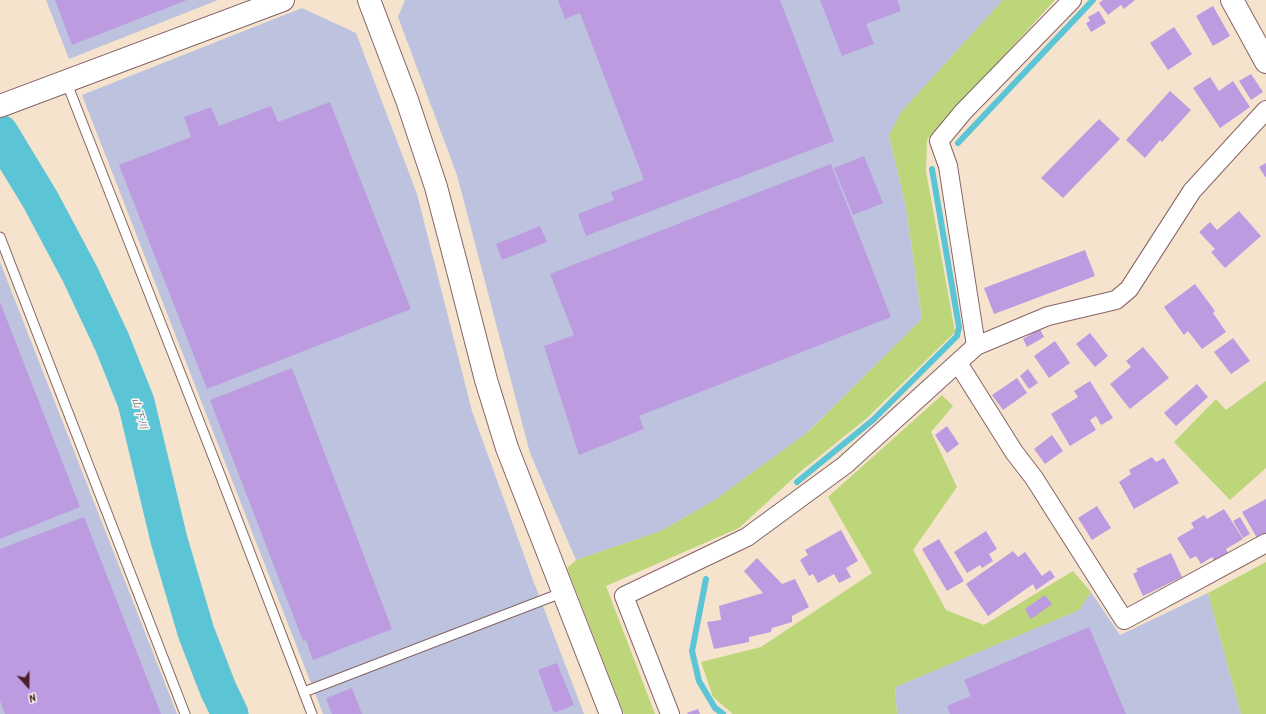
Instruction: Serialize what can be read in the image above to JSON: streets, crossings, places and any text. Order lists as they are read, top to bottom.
{
  "water": ["山下川"],
  "north": "bottom"
}
